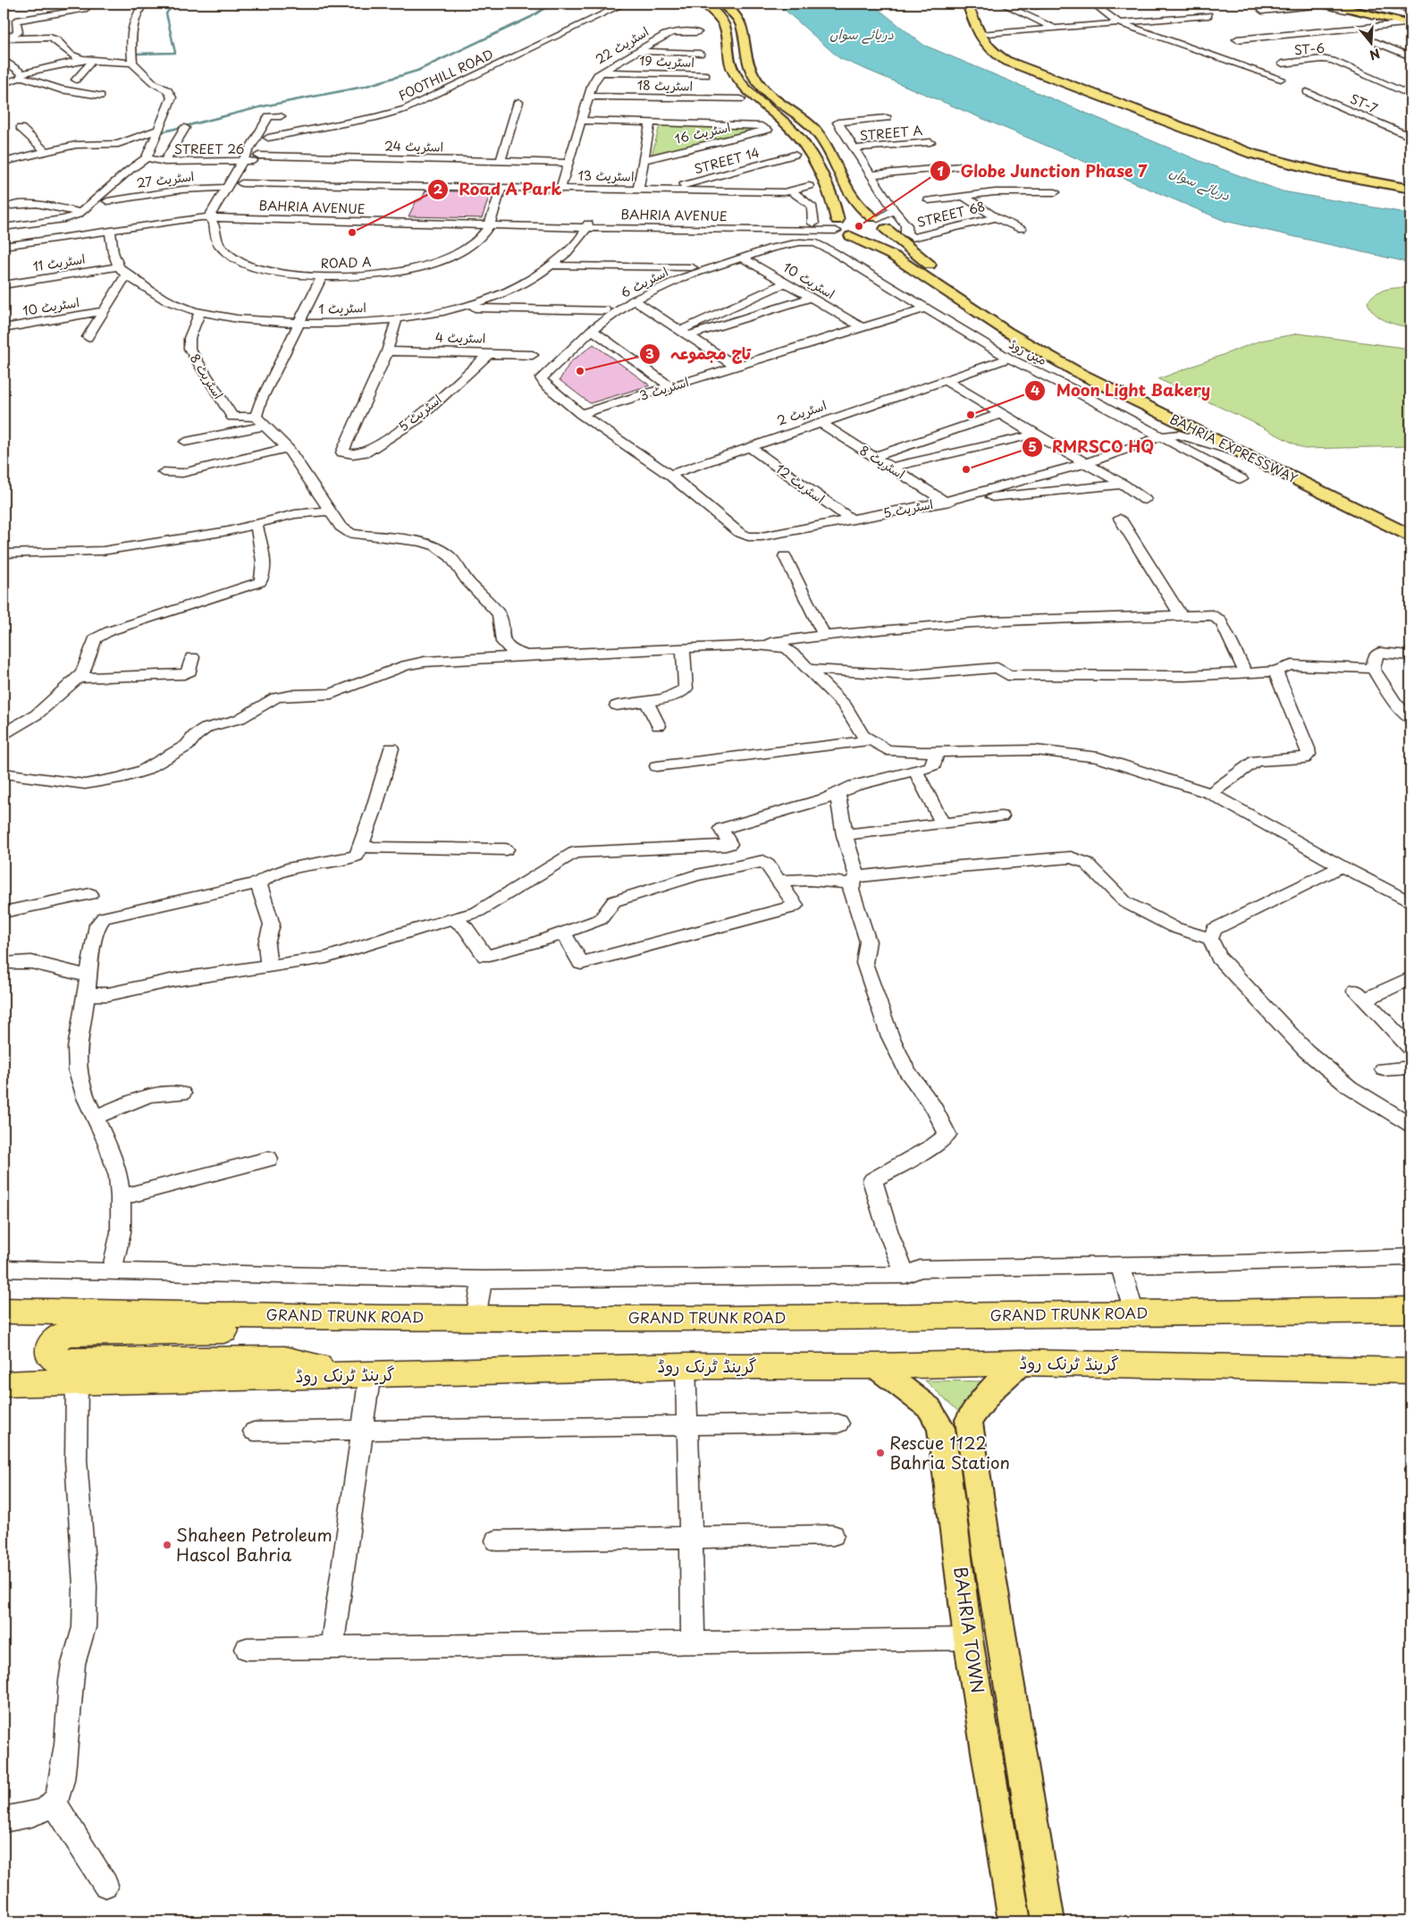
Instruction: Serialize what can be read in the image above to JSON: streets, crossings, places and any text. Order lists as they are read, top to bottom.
{
  "streets": {
    "highway": ["GRAND TRUNK ROAD", "گرینڈ ٹرنک روڈ"],
    "main road": ["BAHRIA EXPRESSWAY", "BAHRIA TOWN"],
    "street": [
      "اسٹریٹ 22",
      "ST-6",
      "اسٹریٹ 19",
      "FOOTHILL ROAD",
      "اسٹریٹ 18",
      "ST-7",
      "اسٹریٹ 16",
      "STREET A",
      "اسٹریٹ 24",
      "STREET 26",
      "STREET 14",
      "اسٹریٹ 13",
      "اسٹریٹ 27",
      "BAHRIA AVENUE",
      "STREET 68",
      "اسٹریٹ 11",
      "ROAD A",
      "اسٹریٹ 10",
      "اسٹریٹ 6",
      "اسٹریٹ 1",
      "اسٹریٹ 4",
      "مین روڈ",
      "اسٹریٹ 8",
      "اسٹریٹ 3",
      "اسٹریٹ 5",
      "اسٹریٹ 2",
      "اسٹریٹ 12"
    ]
  },
  "crossings": [
    ["اسٹریٹ 22", "اسٹریٹ 19"],
    ["اسٹریٹ 22", "اسٹریٹ 18"],
    ["اسٹریٹ 22", "اسٹریٹ 24"],
    ["اسٹریٹ 22", "اسٹریٹ 13"],
    ["اسٹریٹ 24", "STREET 26"],
    ["اسٹریٹ 24", "اسٹریٹ 13"],
    ["STREET 26", "اسٹریٹ 13"],
    ["STREET 14", "اسٹریٹ 13"],
    ["BAHRIA AVENUE", "ROAD A"],
    ["BAHRIA AVENUE", "اسٹریٹ 1"],
    ["BAHRIA AVENUE", "BAHRIA EXPRESSWAY"],
    ["اسٹریٹ 11", "اسٹریٹ 1"],
    ["اسٹریٹ 10", "اسٹریٹ 6"],
    ["اسٹریٹ 10", "اسٹریٹ 3"],
    ["اسٹریٹ 6", "مین روڈ"],
    ["اسٹریٹ 6", "اسٹریٹ 3"],
    ["اسٹریٹ 1", "اسٹریٹ 8"],
    ["اسٹریٹ 4", "اسٹریٹ 5"],
    ["مین روڈ", "اسٹریٹ 3"],
    ["مین روڈ", "اسٹریٹ 5"],
    ["مین روڈ", "اسٹریٹ 2"],
    ["اسٹریٹ 8", "اسٹریٹ 5"],
    ["اسٹریٹ 8", "اسٹریٹ 2"],
    ["اسٹریٹ 5", "اسٹریٹ 2"],
    ["اسٹریٹ 5", "اسٹریٹ 12"],
    ["اسٹریٹ 2", "اسٹریٹ 12"],
    ["گرینڈ ٹرنک روڈ", "BAHRIA TOWN"]
  ],
  "water": ["دریائے سواں"],
  "places": [
    "Globe Junction Phase 7",
    "Road A Park",
    "تاج مجموعہ",
    "Moon Light Bakery",
    "RMRSCO HQ",
    "Rescue 1122 Bahria Station",
    "Shaheen Petroleum Hascol Bahria"
  ],
  "north": "bottom"
}
